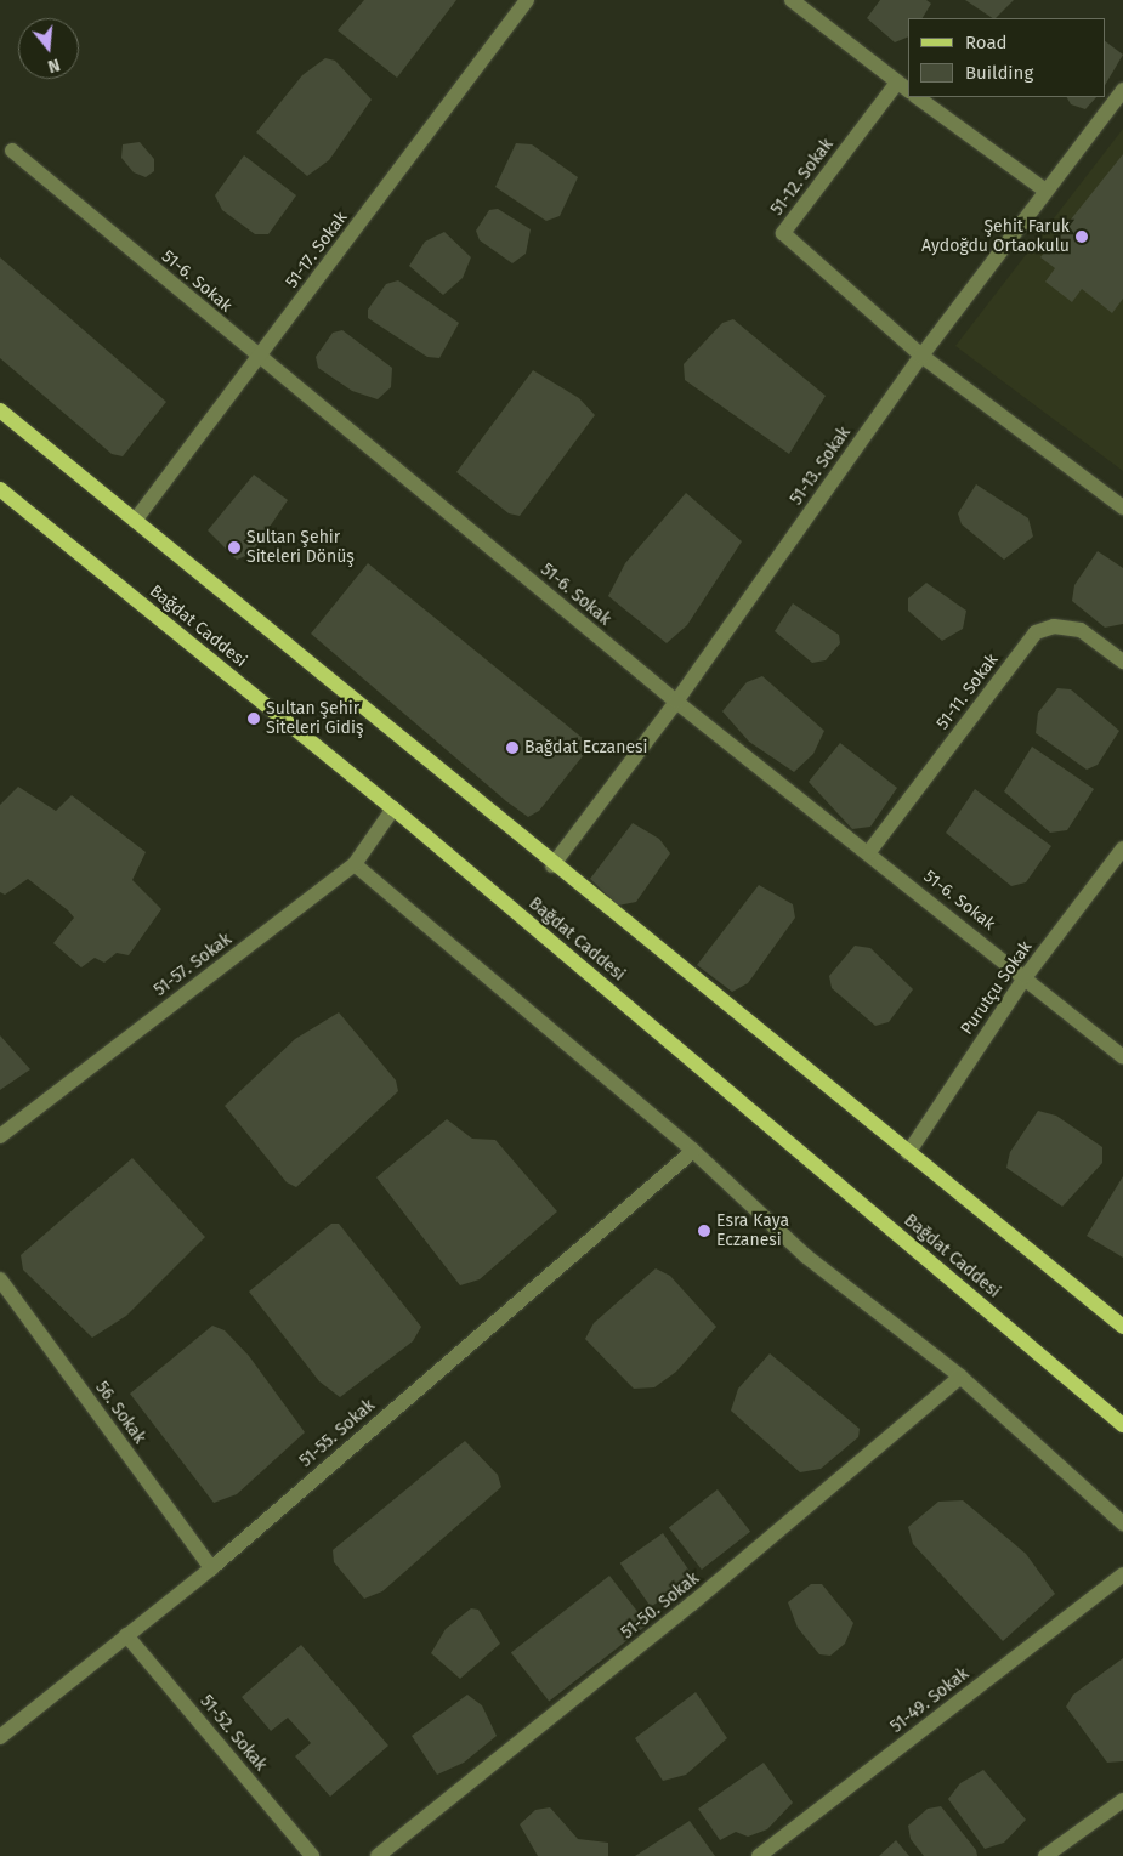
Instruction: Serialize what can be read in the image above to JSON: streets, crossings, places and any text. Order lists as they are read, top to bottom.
{
  "streets": {
    "main road": ["Bağdat Caddesi"],
    "street": [
      "51-12. Sokak",
      "51-17. Sokak",
      "51-6. Sokak",
      "51-13. Sokak",
      "51-11. Sokak",
      "51-57. Sokak",
      "Purutçu Sokak",
      "56. Sokak",
      "51-55. Sokak",
      "51-50. Sokak",
      "51-49. Sokak",
      "51-52. Sokak"
    ]
  },
  "crossings": [
    ["51-12. Sokak", "51-13. Sokak"],
    ["51-17. Sokak", "51-6. Sokak"],
    ["51-6. Sokak", "51-13. Sokak"],
    ["51-6. Sokak", "51-11. Sokak"],
    ["51-6. Sokak", "Purutçu Sokak"],
    ["Bağdat Caddesi", "51-57. Sokak"],
    ["56. Sokak", "51-55. Sokak"],
    ["51-55. Sokak", "51-52. Sokak"]
  ],
  "places": [
    "Şehit Faruk Aydoğdu Ortaokulu",
    "Sultan Şehir Siteleri Dönüş",
    "Sultan Şehir Siteleri Gidiş",
    "Bağdat Eczanesi",
    "Esra Kaya Eczanesi"
  ],
  "legend": ["Road", "Building"],
  "north": "bottom"
}
